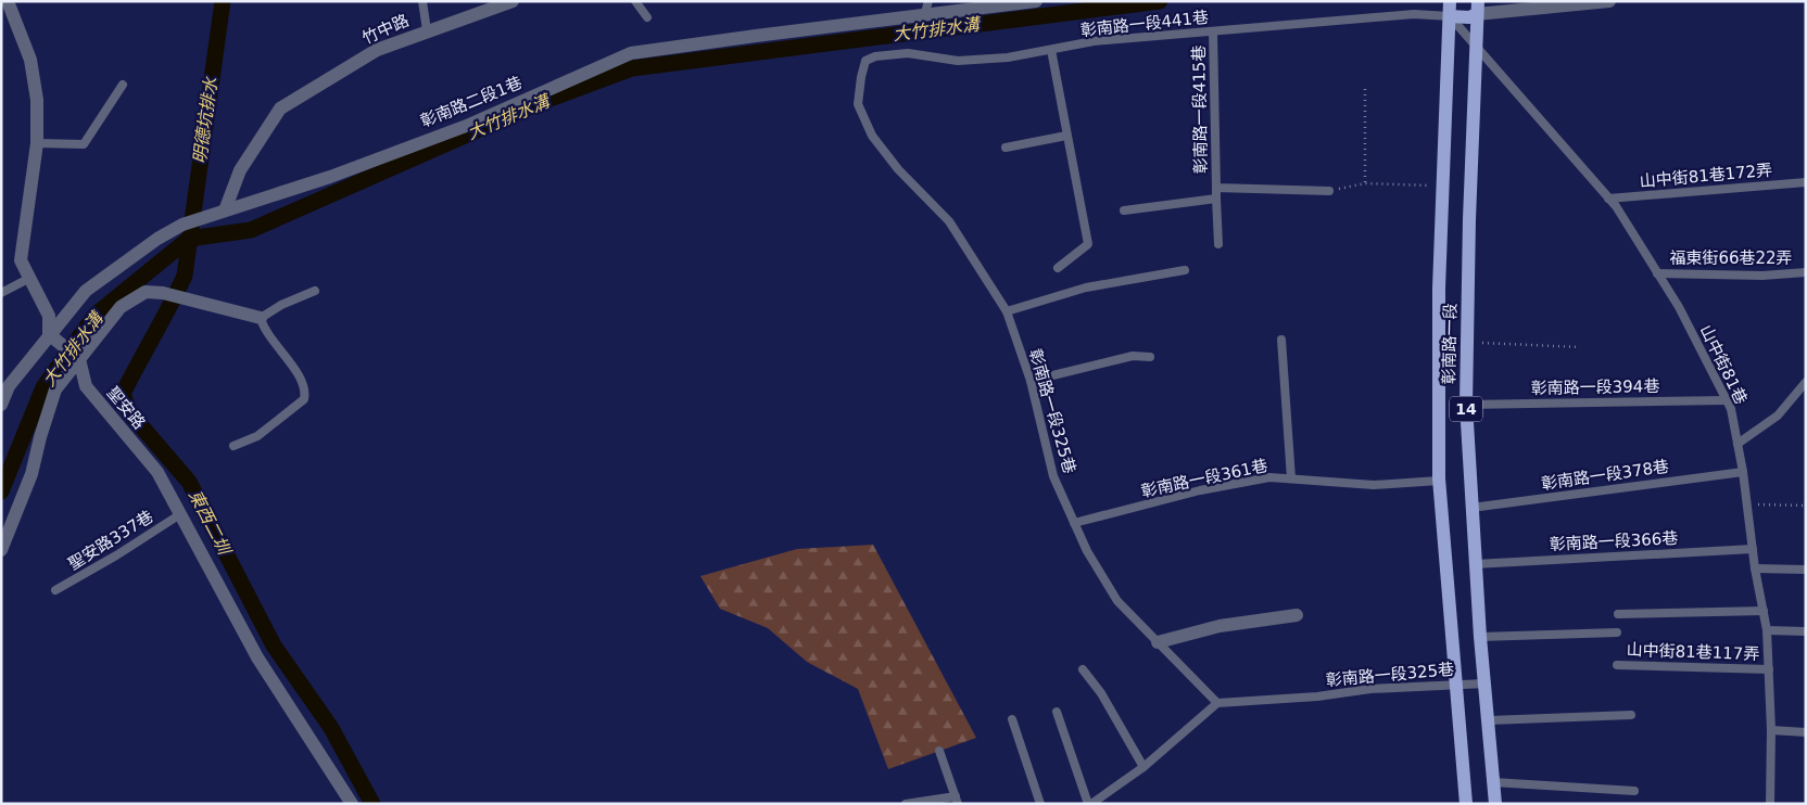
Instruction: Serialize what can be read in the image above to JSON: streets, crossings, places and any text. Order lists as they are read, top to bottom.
{
  "streets": {
    "main road": ["彰南路一段", "14"],
    "street": ["竹中路", "彰南路二段1巷", "聖安路"],
    "lane": [
      "彰南路一段441巷",
      "彰南路一段415巷",
      "山中街81巷172弄",
      "福東街66巷22弄",
      "山中街81巷",
      "彰南路一段394巷",
      "彰南路一段325巷",
      "彰南路一段378巷",
      "彰南路一段361巷",
      "聖安路337巷",
      "彰南路一段366巷",
      "山中街81巷117弄"
    ]
  },
  "crossings": [
    ["彰南路一段441巷", "彰南路一段415巷"],
    ["彰南路一段441巷", "彰南路一段"],
    ["彰南路一段441巷", "山中街81巷"],
    ["彰南路一段441巷", "14"],
    ["彰南路一段441巷", "彰南路一段325巷"],
    ["竹中路", "彰南路二段1巷"],
    ["山中街81巷172弄", "山中街81巷"],
    ["福東街66巷22弄", "山中街81巷"],
    ["彰南路一段", "山中街81巷"],
    ["彰南路一段", "彰南路一段394巷"],
    ["彰南路一段", "14"],
    ["彰南路一段", "彰南路一段325巷"],
    ["彰南路一段", "彰南路一段378巷"],
    ["彰南路一段", "彰南路一段361巷"],
    ["彰南路一段", "彰南路一段366巷"],
    ["山中街81巷", "彰南路一段394巷"],
    ["山中街81巷", "14"],
    ["山中街81巷", "彰南路一段378巷"],
    ["山中街81巷", "彰南路一段366巷"],
    ["山中街81巷", "山中街81巷117弄"],
    ["聖安路", "聖安路337巷"],
    ["彰南路一段325巷", "彰南路一段361巷"]
  ],
  "water": ["大竹排水溝", "明德坑排水", "東西二圳"]
}
